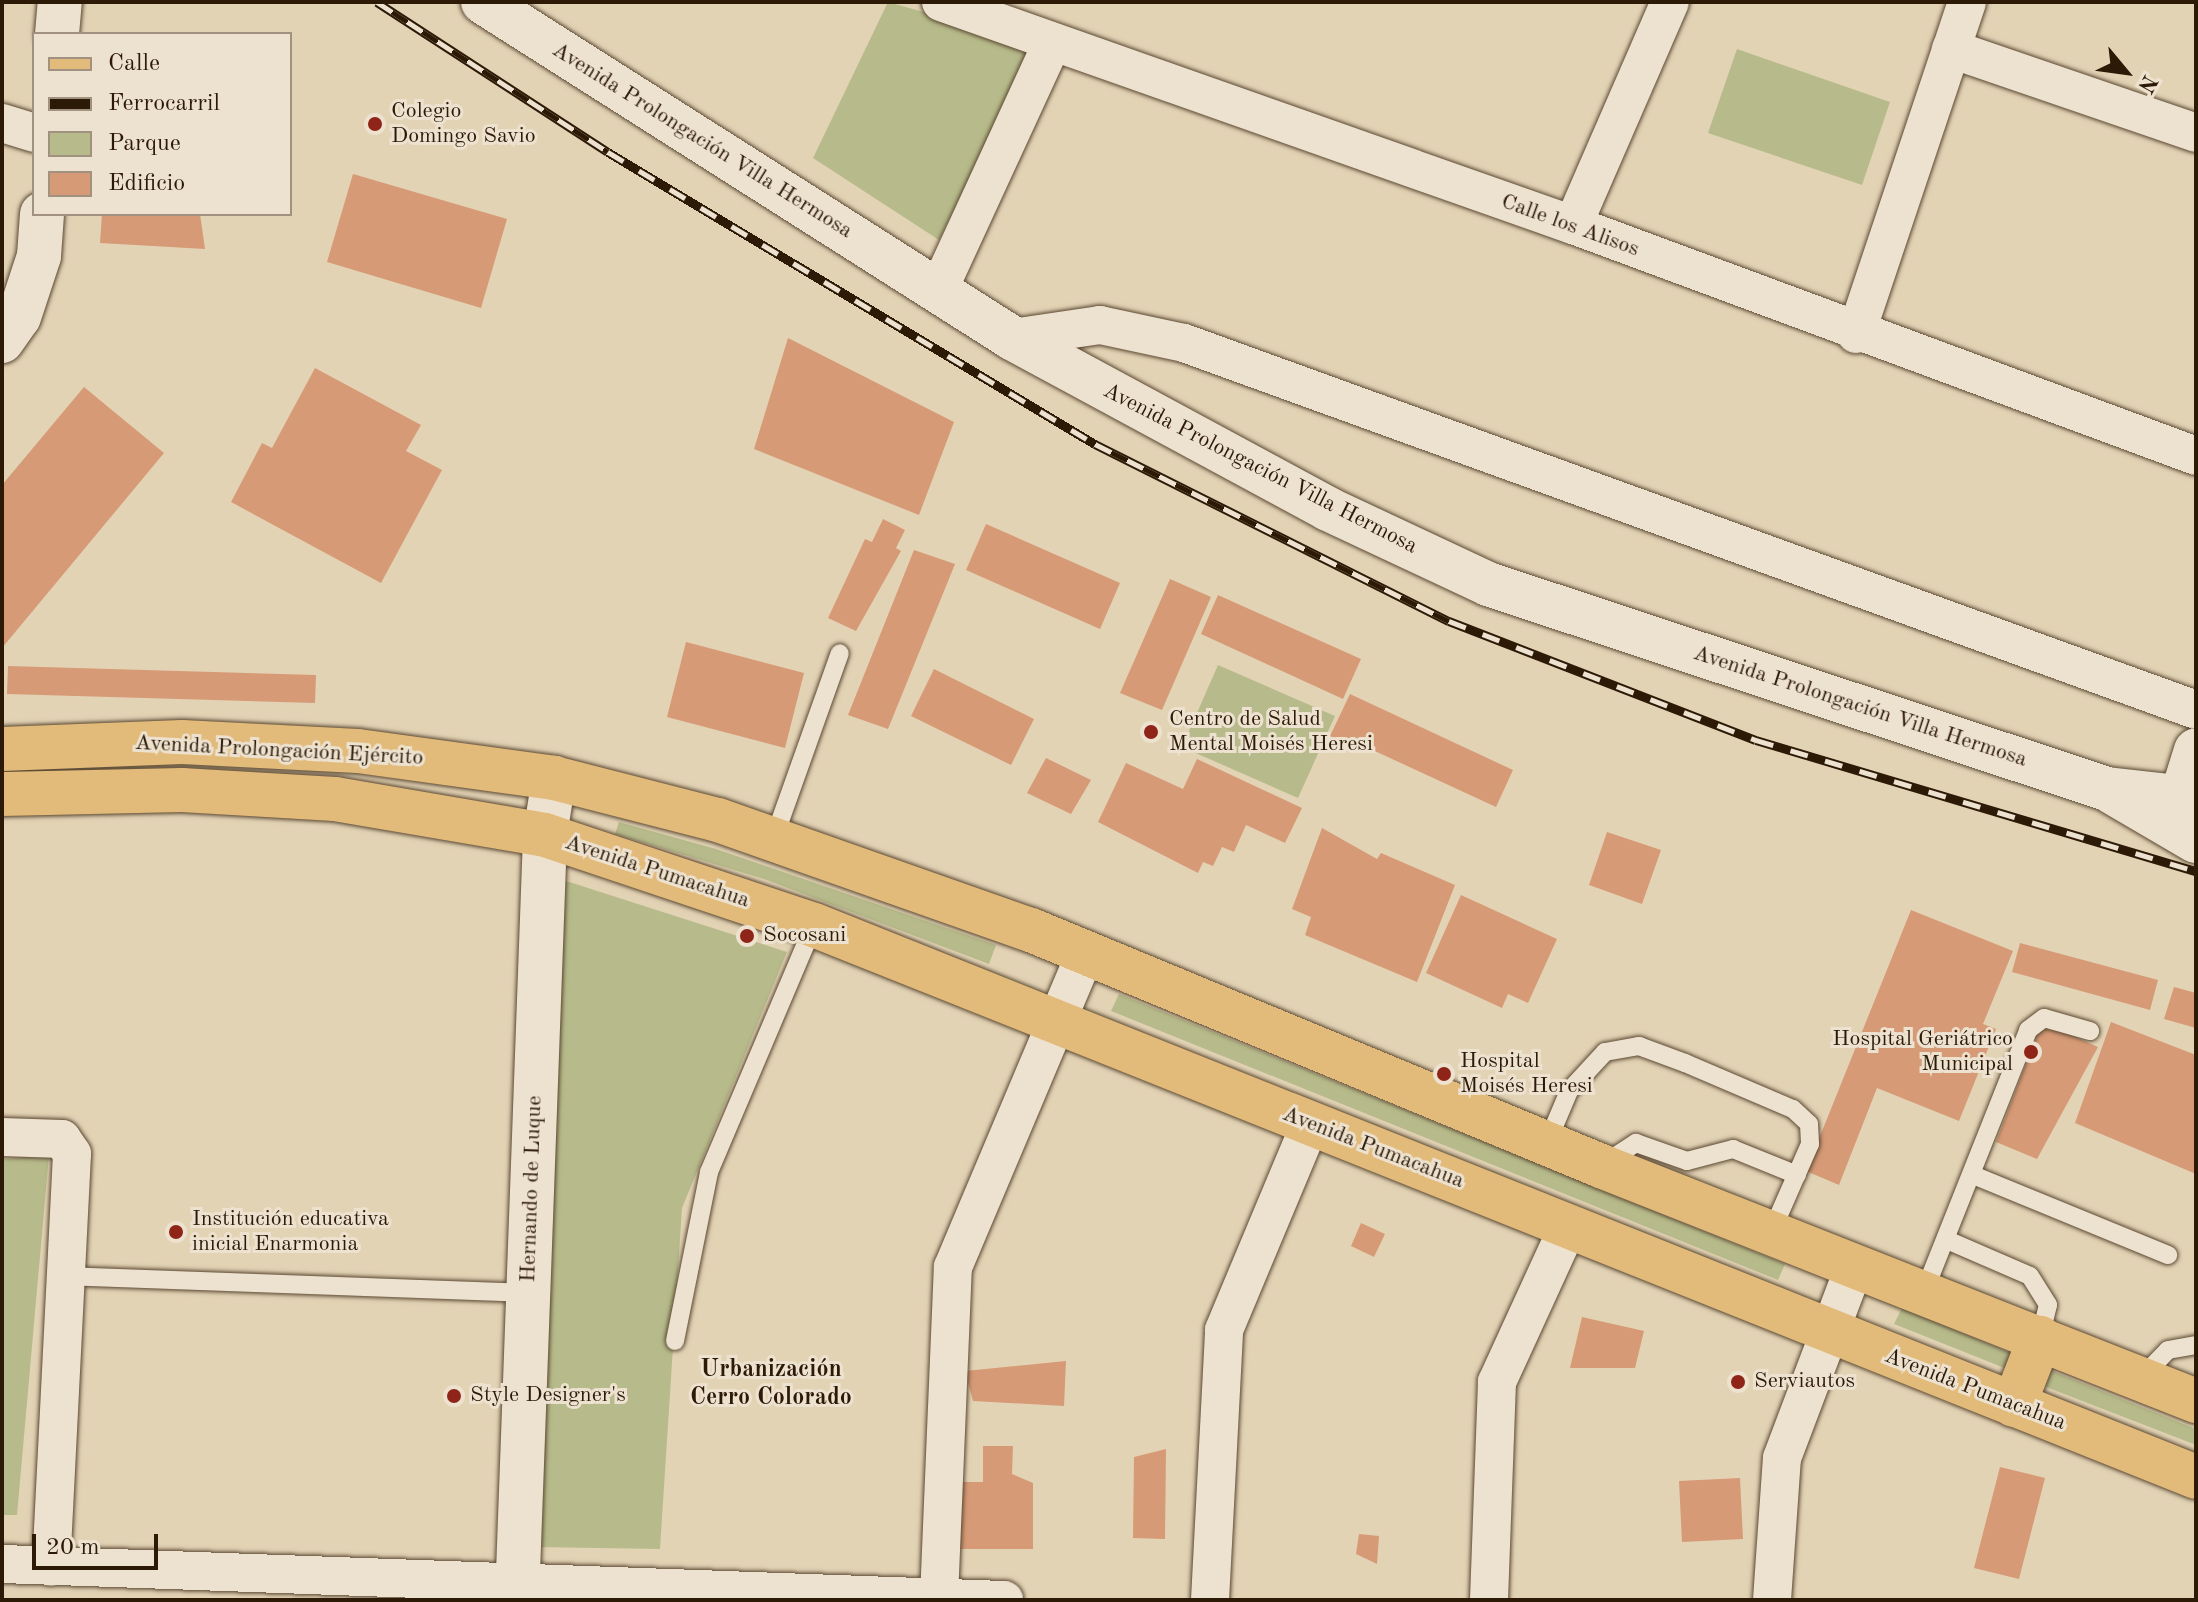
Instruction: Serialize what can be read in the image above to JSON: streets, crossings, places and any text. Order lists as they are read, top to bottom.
{
  "streets": {
    "main road": [
      "Avenida Prolongación Villa Hermosa",
      "Avenida Prolongación Ejército",
      "Avenida Pumacahua",
      "Hernando de Luque"
    ],
    "street": ["Calle los Alisos"]
  },
  "crossings": [
    ["Avenida Prolongación Ejército", "Avenida Pumacahua"],
    ["Avenida Prolongación Ejército", "Hernando de Luque"],
    ["Avenida Pumacahua", "Hernando de Luque"]
  ],
  "districts": ["Urbanización Cerro Colorado"],
  "places": [
    "Colegio Domingo Savio",
    "Centro de Salud Mental Moisés Heresi",
    "Socosani",
    "Hospital Geriátrico Municipal",
    "Hospital Moisés Heresi",
    "Institución educativa inicial Enarmonia",
    "Serviautos",
    "Style Designer's"
  ],
  "legend": [
    "Calle",
    "Ferrocarril",
    "Parque",
    "Edificio"
  ],
  "scale_bar": "20 m",
  "north": "bottom right"
}
